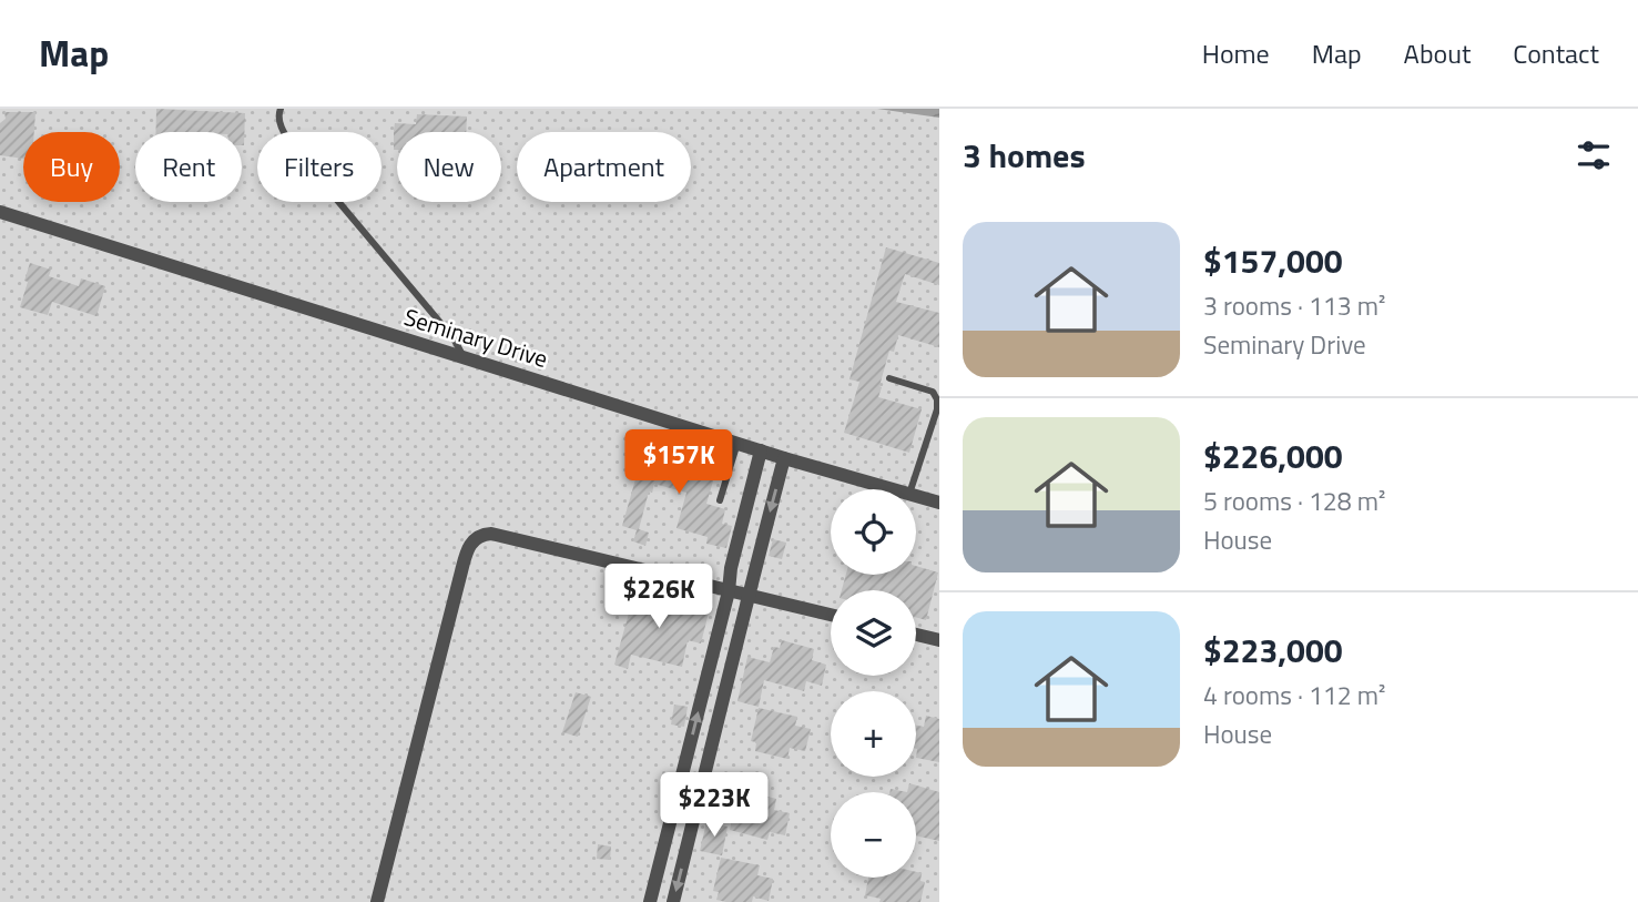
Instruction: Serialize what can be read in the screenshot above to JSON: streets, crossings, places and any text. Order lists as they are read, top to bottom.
{
  "streets": {
    "street": ["Seminary Drive"]
  },
  "page": {
    "header": "Map",
    "nav": [
      "Home",
      "Map",
      "About",
      "Contact"
    ],
    "heading": "3 homes",
    "chip": [
      "Buy",
      "Rent",
      "Filters",
      "New",
      "Apartment"
    ],
    "list": [
      {
        "name": "$157,000",
        "note": "3 rooms · 113 m² · Seminary Drive"
      },
      {
        "name": "$226,000",
        "note": "5 rooms · 128 m² · House"
      },
      {
        "name": "$223,000",
        "note": "4 rooms · 112 m² · House"
      }
    ],
    "price": ["$157K", "$226K", "$223K"],
    "map_buttons": ["+", "−"]
  }
}
